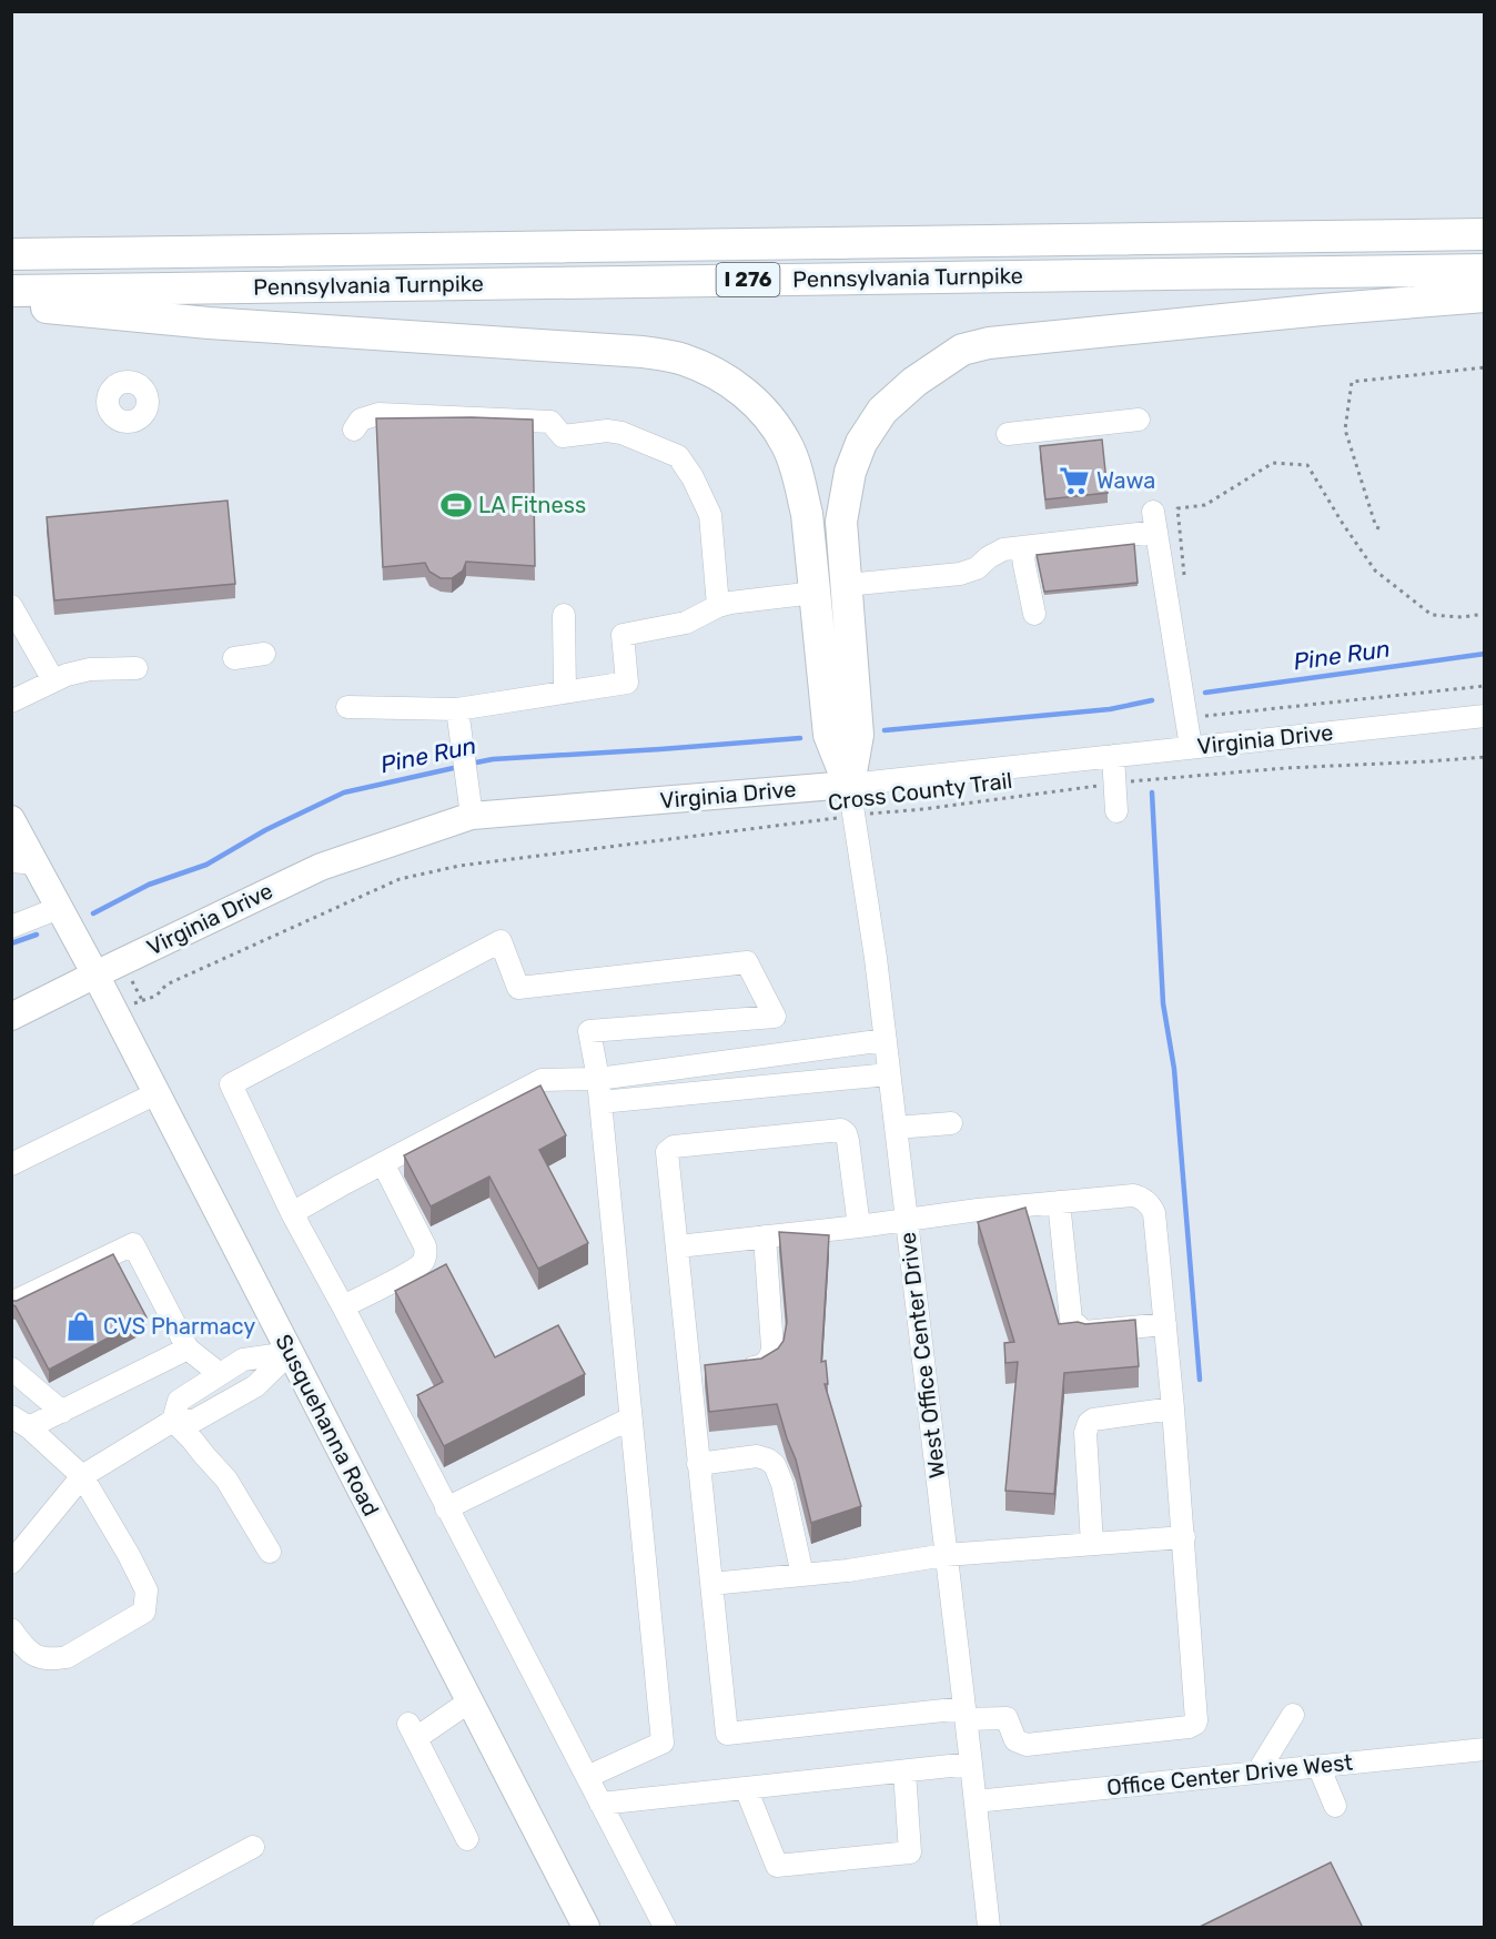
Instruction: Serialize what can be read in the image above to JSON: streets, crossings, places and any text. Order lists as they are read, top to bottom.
{
  "streets": {
    "highway": ["Pennsylvania Turnpike", "I 276"],
    "main road": ["Virginia Drive", "Susquehanna Road"],
    "street": ["West Office Center Drive", "Office Center Drive West"],
    "path": ["Cross County Trail"]
  },
  "crossings": [
    ["Virginia Drive", "Cross County Trail"],
    ["Virginia Drive", "West Office Center Drive"],
    ["Virginia Drive", "Susquehanna Road"],
    ["Cross County Trail", "West Office Center Drive"],
    ["Cross County Trail", "Susquehanna Road"],
    ["West Office Center Drive", "Office Center Drive West"]
  ],
  "water": ["Pine Run"],
  "places": {
    "supermarket": ["Wawa"],
    "sports": ["LA Fitness"],
    "shop": ["CVS Pharmacy"]
  }
}
